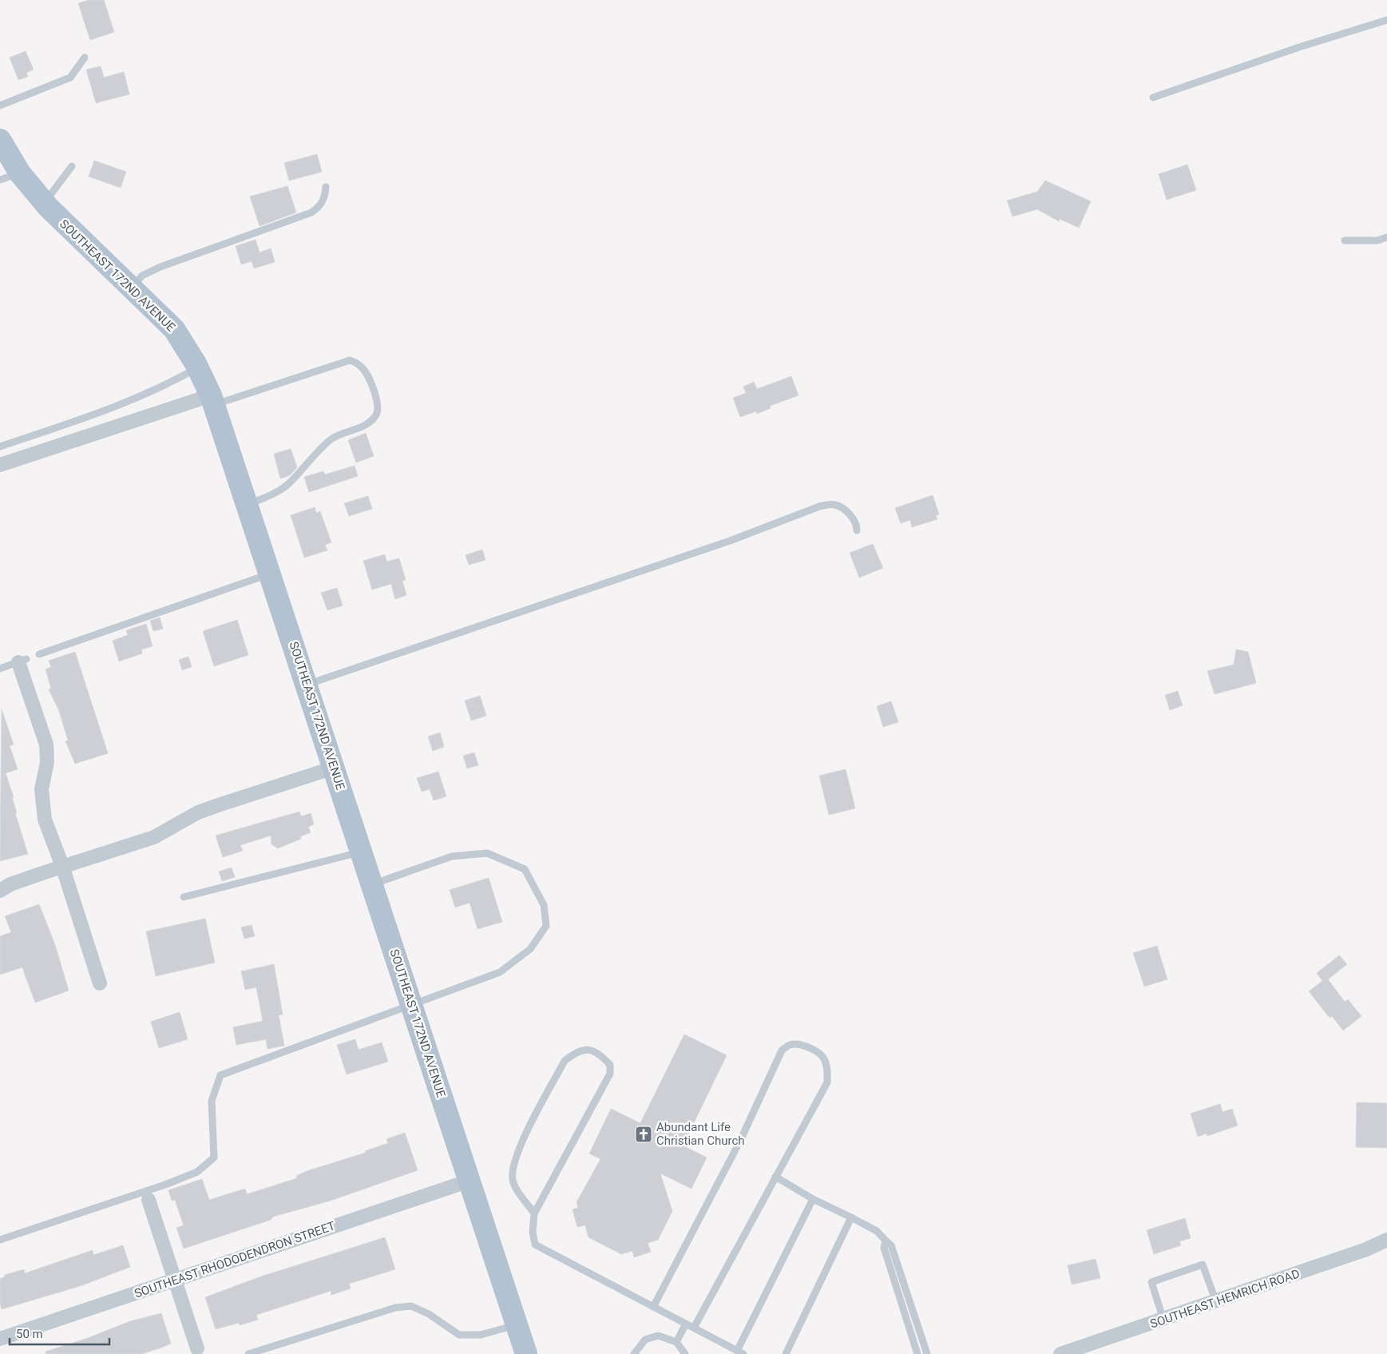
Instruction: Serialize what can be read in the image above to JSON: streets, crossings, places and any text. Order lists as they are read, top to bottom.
{
  "streets": {
    "main road": ["SOUTHEAST 172ND AVENUE"],
    "street": ["SOUTHEAST RHODODENDRON STREET", "SOUTHEAST HEMRICH ROAD"]
  },
  "crossings": [
    ["SOUTHEAST 172ND AVENUE", "SOUTHEAST RHODODENDRON STREET"]
  ],
  "places": {
    "church": ["Abundant Life Christian Church"]
  },
  "scale_bar": "50 m"
}
